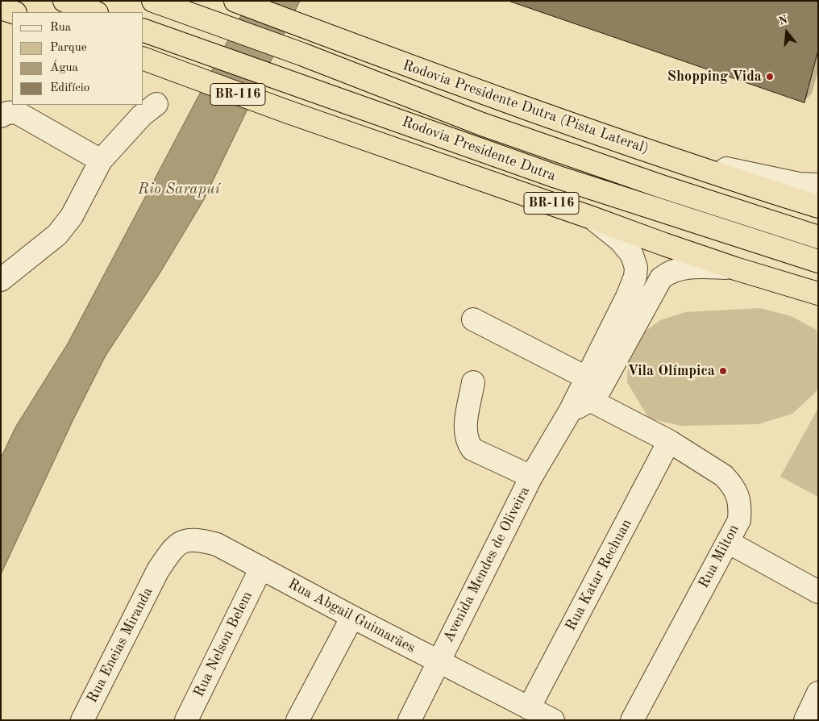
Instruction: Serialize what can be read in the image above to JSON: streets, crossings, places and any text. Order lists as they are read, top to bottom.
{
  "streets": {
    "highway": ["BR-116", "Rodovia Presidente Dutra (Pista Lateral)", "Rodovia Presidente Dutra"],
    "street": [
      "Rua Milton",
      "Avenida Mendes de Oliveira",
      "Rua Katar Rechuan",
      "Rua Abgail Guimarães",
      "Rua Nelson Belem",
      "Rua Eneias Miranda"
    ]
  },
  "crossings": [
    ["BR-116", "Avenida Mendes de Oliveira"],
    ["Rua Milton", "Avenida Mendes de Oliveira"],
    ["Rua Milton", "Rua Katar Rechuan"],
    ["Avenida Mendes de Oliveira", "Rua Abgail Guimarães"],
    ["Rua Katar Rechuan", "Rua Abgail Guimarães"],
    ["Rua Abgail Guimarães", "Rua Nelson Belem"],
    ["Rua Abgail Guimarães", "Rua Eneias Miranda"]
  ],
  "water": ["Rio Sarapuí"],
  "places": ["Shopping Vida", "Vila Olímpica"],
  "legend": [
    "Rua",
    "Parque",
    "Água",
    "Edifício"
  ],
  "north": "top"
}
